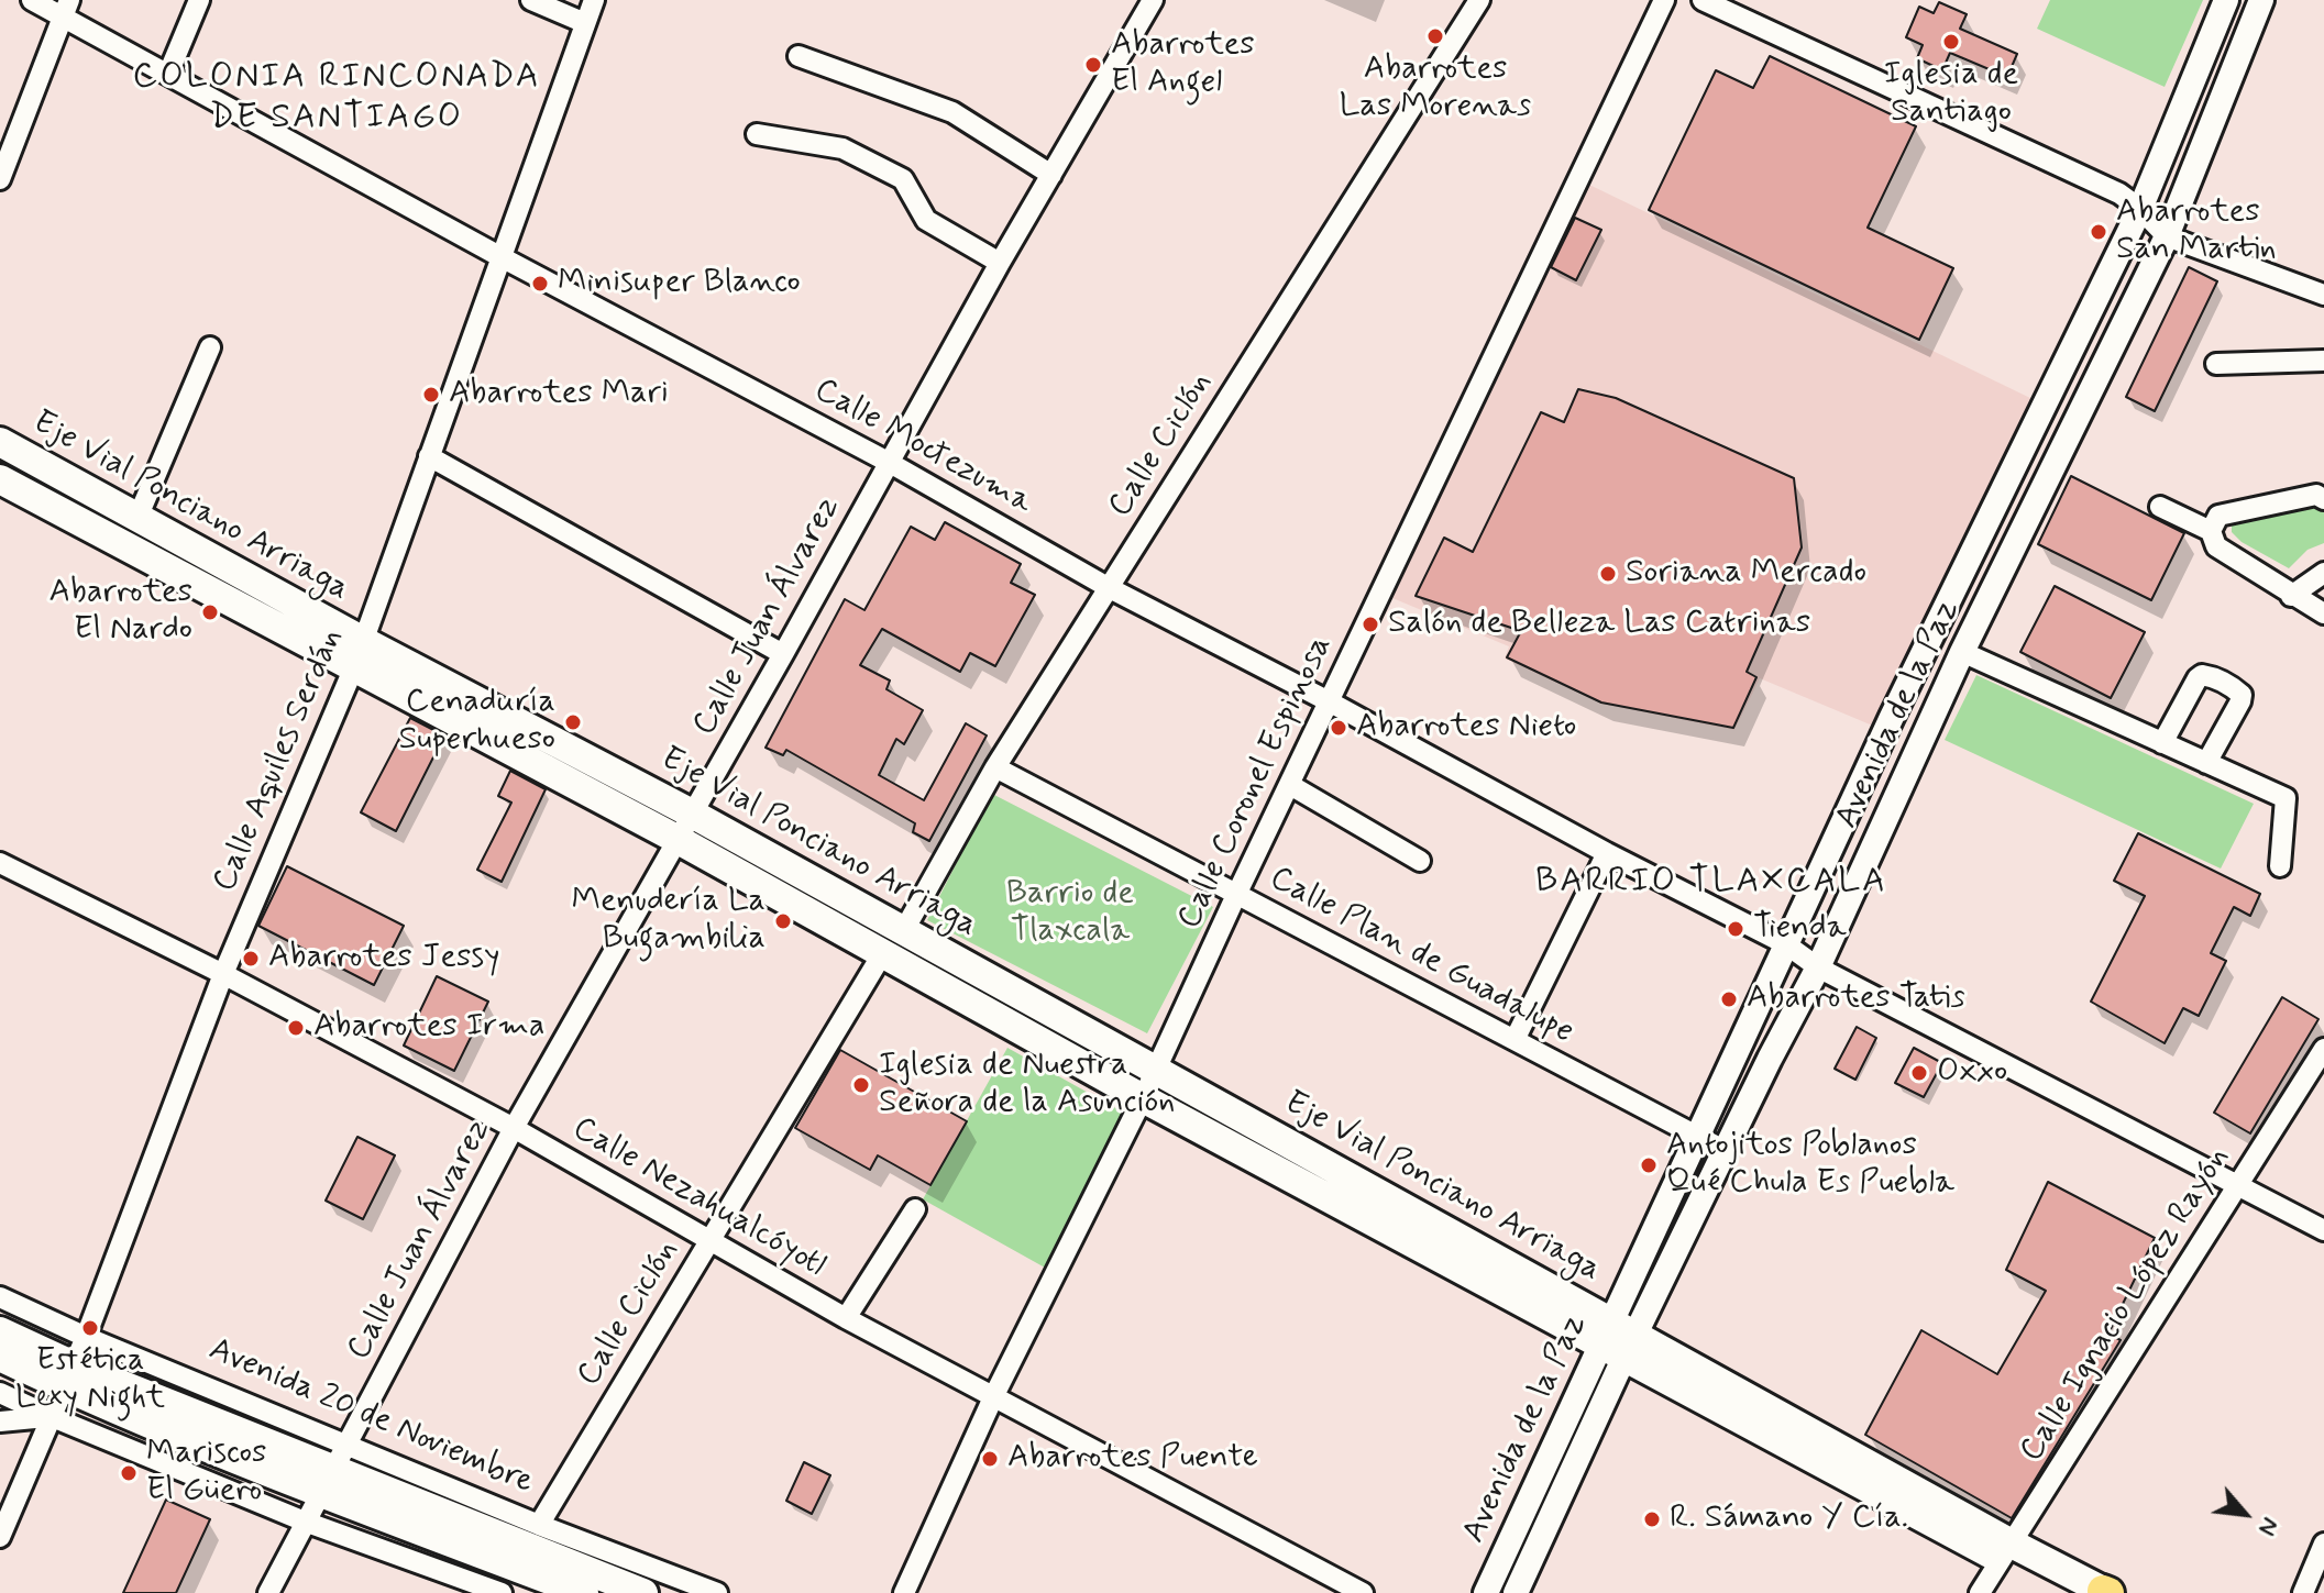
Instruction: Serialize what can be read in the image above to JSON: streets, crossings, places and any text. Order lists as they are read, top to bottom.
{
  "streets": {
    "main road": ["Eje Vial Ponciano Arriaga", "Avenida 20 de Noviembre"],
    "street": [
      "Calle Ciclón",
      "Calle Moctezuma",
      "Calle Juan Álvarez",
      "Avenida de la Paz",
      "Calle Aquiles Serdán",
      "Calle Coronel Espinosa",
      "Calle Plan de Guadalupe",
      "Calle Nezahualcóyotl",
      "Calle Ignacio López Rayón"
    ]
  },
  "crossings": [
    ["Calle Ciclón", "Calle Moctezuma"],
    ["Calle Ciclón", "Eje Vial Ponciano Arriaga"],
    ["Calle Ciclón", "Calle Plan de Guadalupe"],
    ["Calle Ciclón", "Calle Nezahualcóyotl"],
    ["Calle Ciclón", "Avenida 20 de Noviembre"],
    ["Calle Moctezuma", "Calle Juan Álvarez"],
    ["Calle Moctezuma", "Avenida de la Paz"],
    ["Calle Moctezuma", "Calle Aquiles Serdán"],
    ["Calle Moctezuma", "Calle Coronel Espinosa"],
    ["Calle Moctezuma", "Calle Ignacio López Rayón"],
    ["Eje Vial Ponciano Arriaga", "Calle Juan Álvarez"],
    ["Eje Vial Ponciano Arriaga", "Avenida de la Paz"],
    ["Eje Vial Ponciano Arriaga", "Calle Aquiles Serdán"],
    ["Eje Vial Ponciano Arriaga", "Calle Coronel Espinosa"],
    ["Eje Vial Ponciano Arriaga", "Calle Ignacio López Rayón"],
    ["Calle Juan Álvarez", "Calle Nezahualcóyotl"],
    ["Calle Juan Álvarez", "Avenida 20 de Noviembre"],
    ["Avenida de la Paz", "Calle Plan de Guadalupe"],
    ["Calle Aquiles Serdán", "Calle Nezahualcóyotl"],
    ["Calle Aquiles Serdán", "Avenida 20 de Noviembre"],
    ["Calle Coronel Espinosa", "Calle Plan de Guadalupe"],
    ["Calle Coronel Espinosa", "Calle Nezahualcóyotl"]
  ],
  "districts": ["COLONIA RINCONADA DE SANTIAGO", "BARRIO TLAXCALA"],
  "parks": ["Barrio de Tlaxcala"],
  "places": [
    "Abarrotes Las Morenas",
    "Iglesia de Santiago",
    "Abarrotes El Angel",
    "Abarrotes San Martin",
    "Minisuper Blanco",
    "Abarrotes Mari",
    "Soriana Mercado",
    "Abarrotes El Nardo",
    "Salón de Belleza Las Catrinas",
    "Cenaduría Superhueso",
    "Abarrotes Nieto",
    "Menudería La Bugambilia",
    "Tienda",
    "Abarrotes Jessy",
    "Abarrotes Tatis",
    "Abarrotes Irma",
    "Oxxo",
    "Iglesia de Nuestra Señora de la Asunción",
    "Antojitos Poblanos Qué Chula Es Puebla",
    "Estética Lexy Night",
    "Abarrotes Puente",
    "Mariscos El Güero",
    "R. Sámano Y Cía."
  ],
  "north": "bottom right"
}
